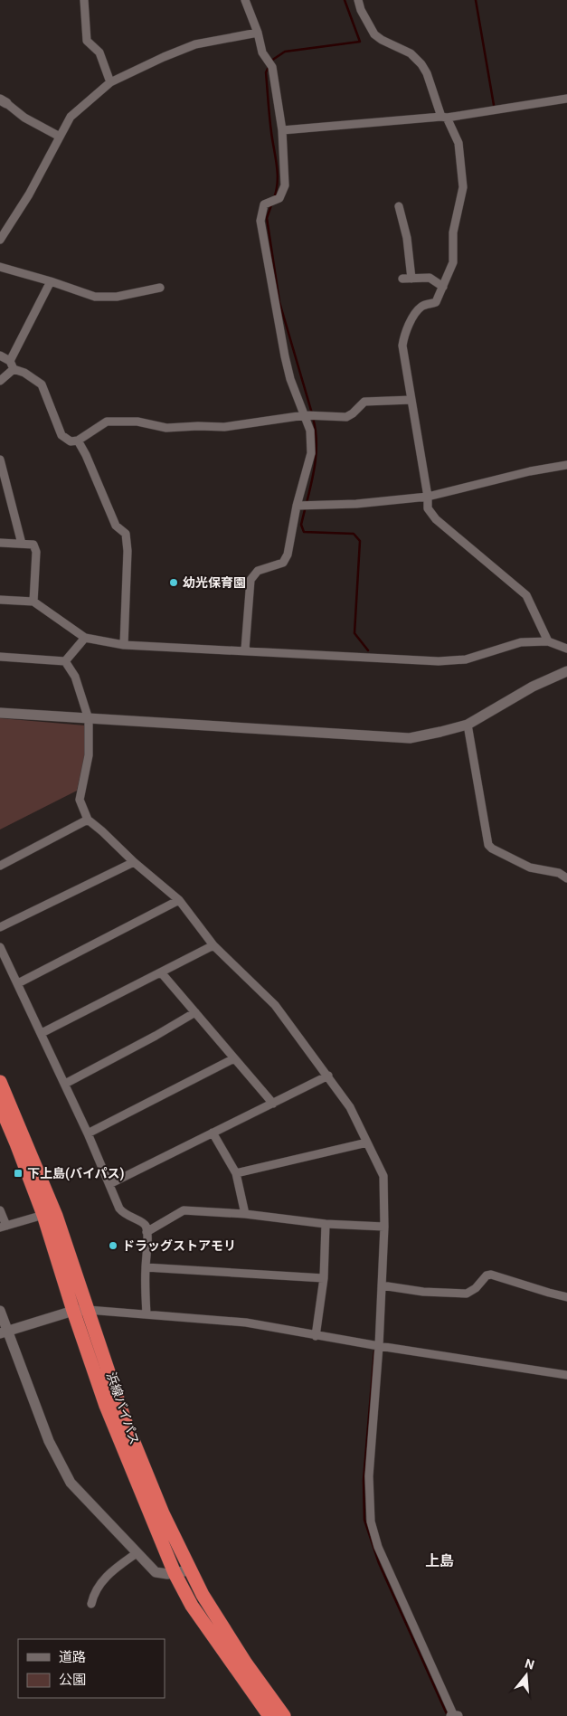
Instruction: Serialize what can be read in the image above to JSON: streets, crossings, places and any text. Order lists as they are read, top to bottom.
{
  "streets": {
    "highway": ["浜線バイパス"]
  },
  "districts": ["上島"],
  "places": {
    "other": ["幼光保育園", "ドラッグストアモリ"],
    "transit": ["下上島(バイパス)"]
  },
  "legend": ["道路", "公園"],
  "north": "top"
}
